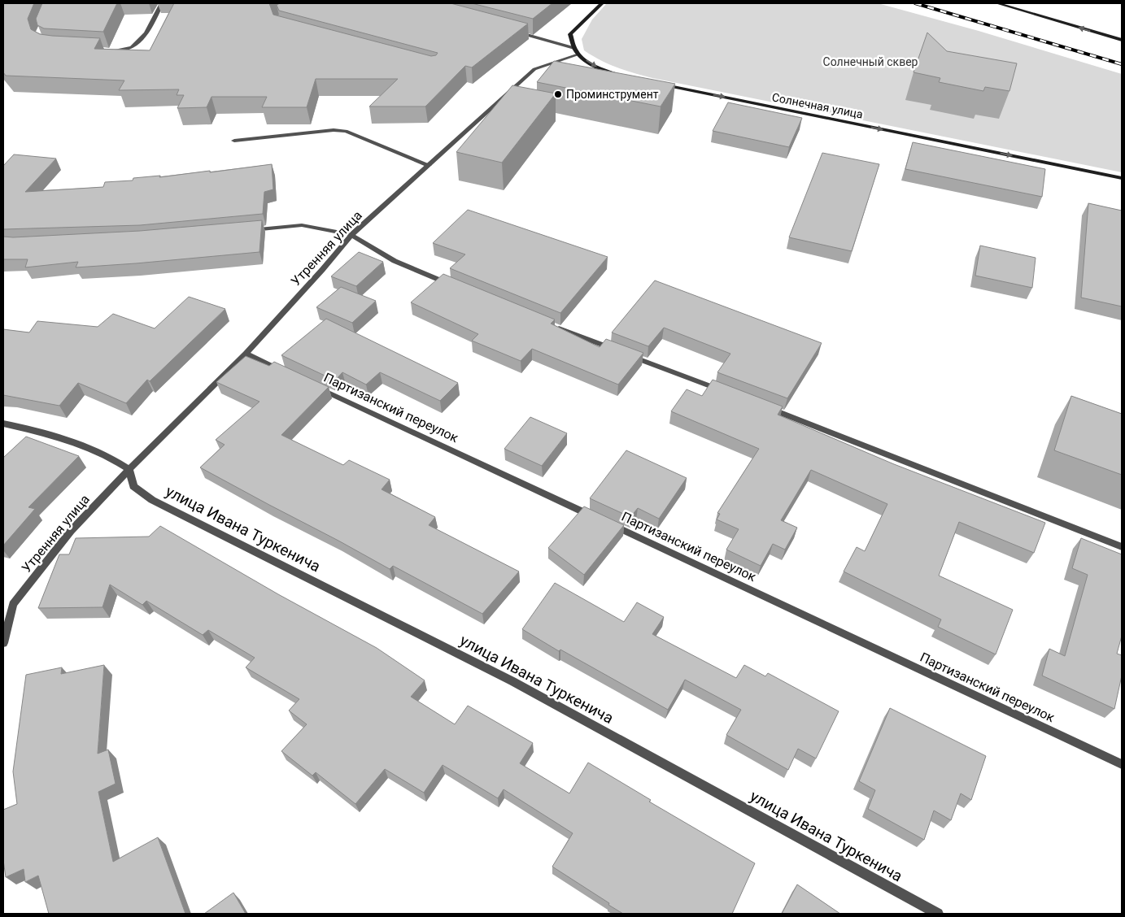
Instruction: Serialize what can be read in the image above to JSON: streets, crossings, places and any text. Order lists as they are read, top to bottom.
{
  "streets": {
    "main road": ["Солнечная улица"],
    "street": ["Утренняя улица", "Партизанский переулок", "улица Ивана Туркенича"]
  },
  "crossings": [
    ["Утренняя улица", "улица Ивана Туркенича"]
  ],
  "one_way": ["Солнечная улица"],
  "parks": ["Солнечный сквер"],
  "places": ["Проминструмент"]
}
